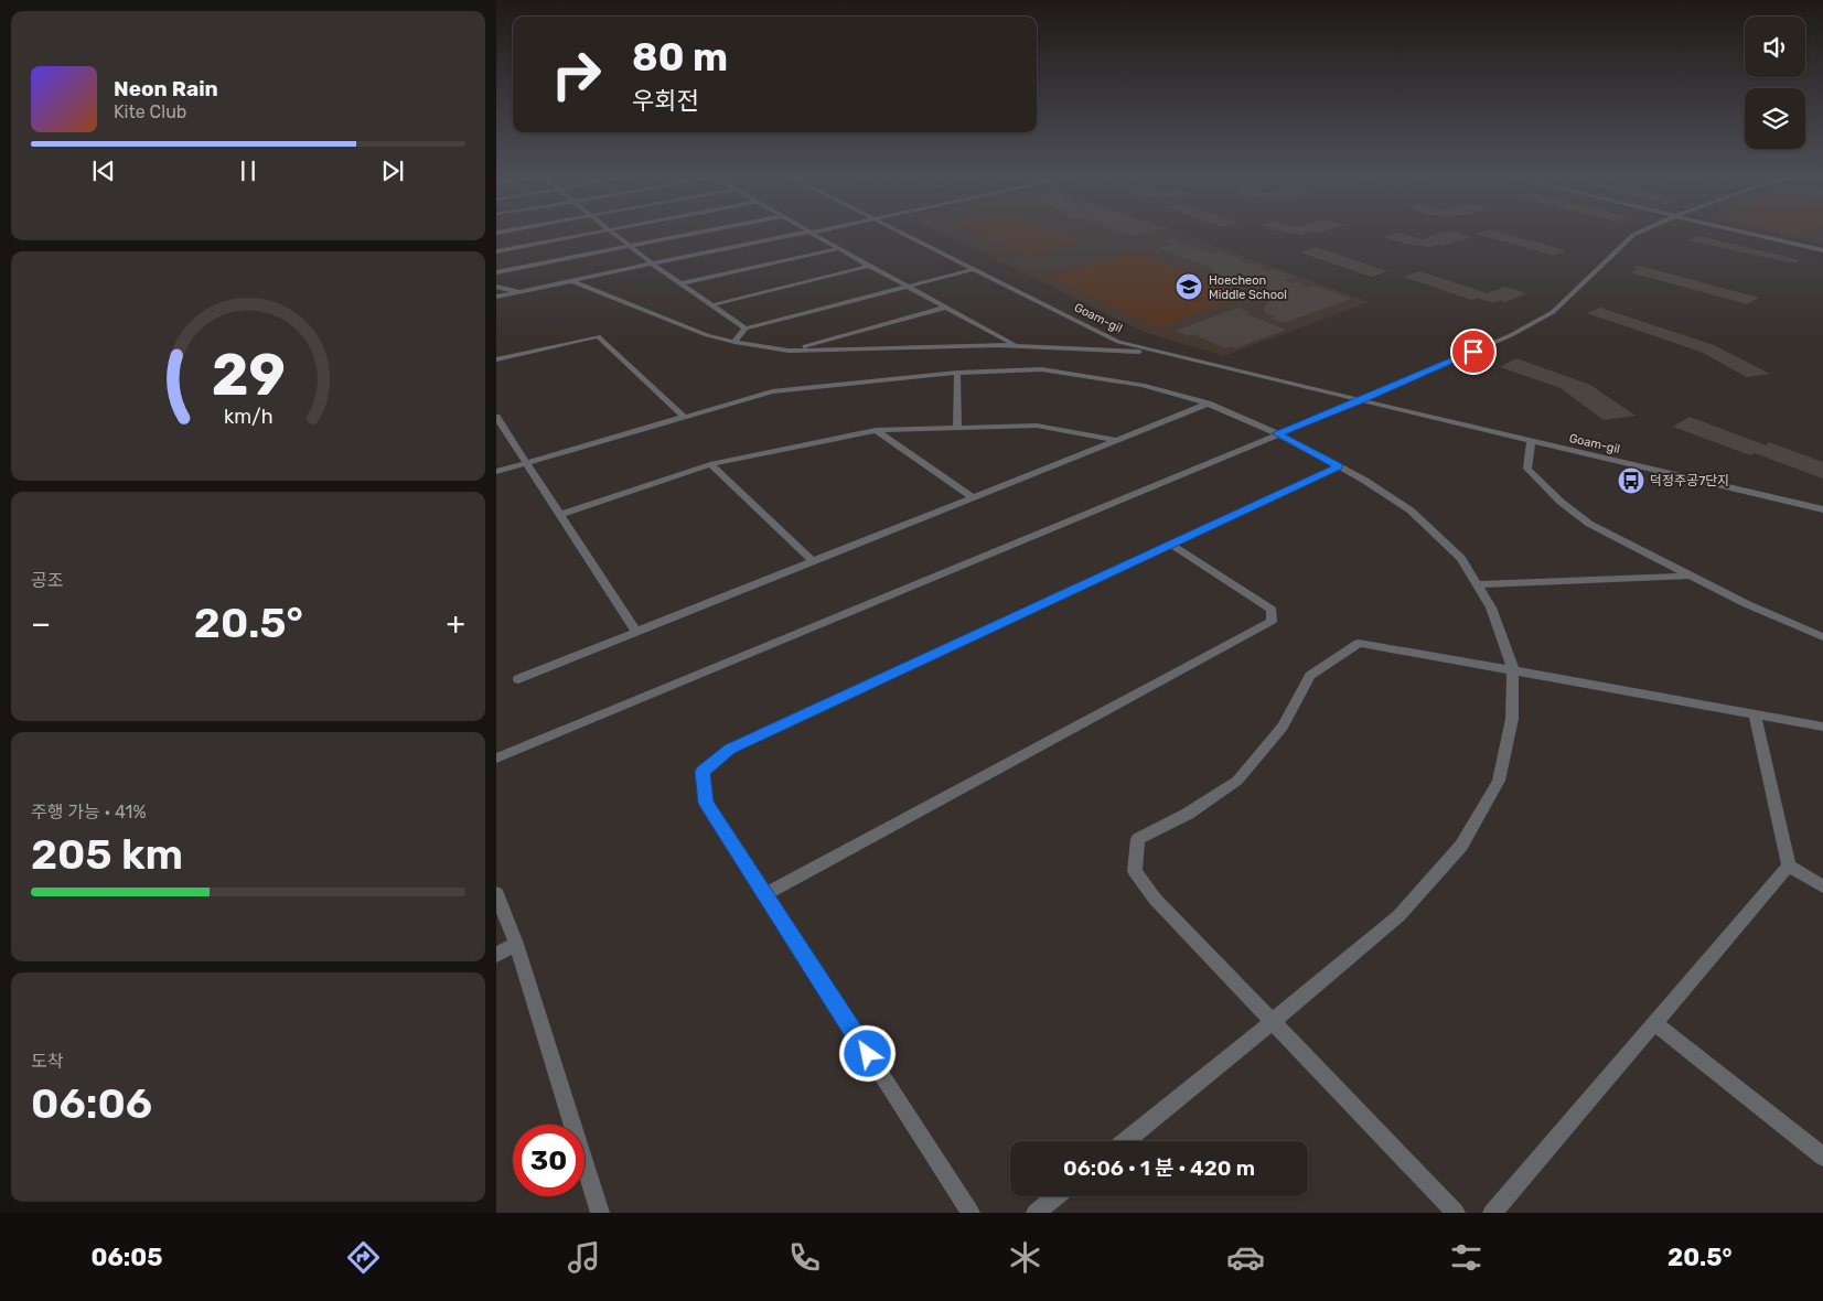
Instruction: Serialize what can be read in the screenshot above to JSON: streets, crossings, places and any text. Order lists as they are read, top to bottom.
{
  "streets": {
    "street": ["Goam-gil"]
  },
  "places": {
    "school or university": ["Hoecheon Middle School"],
    "bus stop": ["덕정주공7단지"]
  },
  "page": {
    "turn": ["80 m", "우회전"],
    "song": ["Neon Rain", "Kite Club"],
    "tile": [
      "공조",
      ["주행 가능 · 41%", "205 km"],
      ["도착", "06:06"]
    ],
    "heat": ["−", "20.5°", "+"],
    "limit": "30",
    "trip": "06:06 · 1 분 · 420 m",
    "tabs": ["06:05", "20.5°"],
    "gauge": ["29", "km/h"]
  }
}
